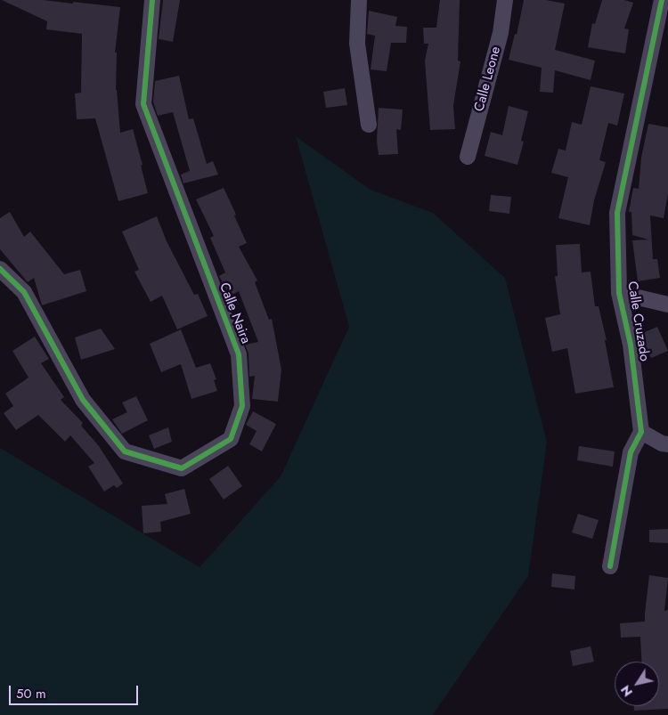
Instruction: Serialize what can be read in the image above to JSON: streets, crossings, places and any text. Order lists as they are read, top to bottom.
{
  "streets": {
    "street": ["Calle Leone", "Calle Naira", "Calle Cruzado"]
  },
  "scale_bar": "50 m",
  "north": "bottom left"
}
